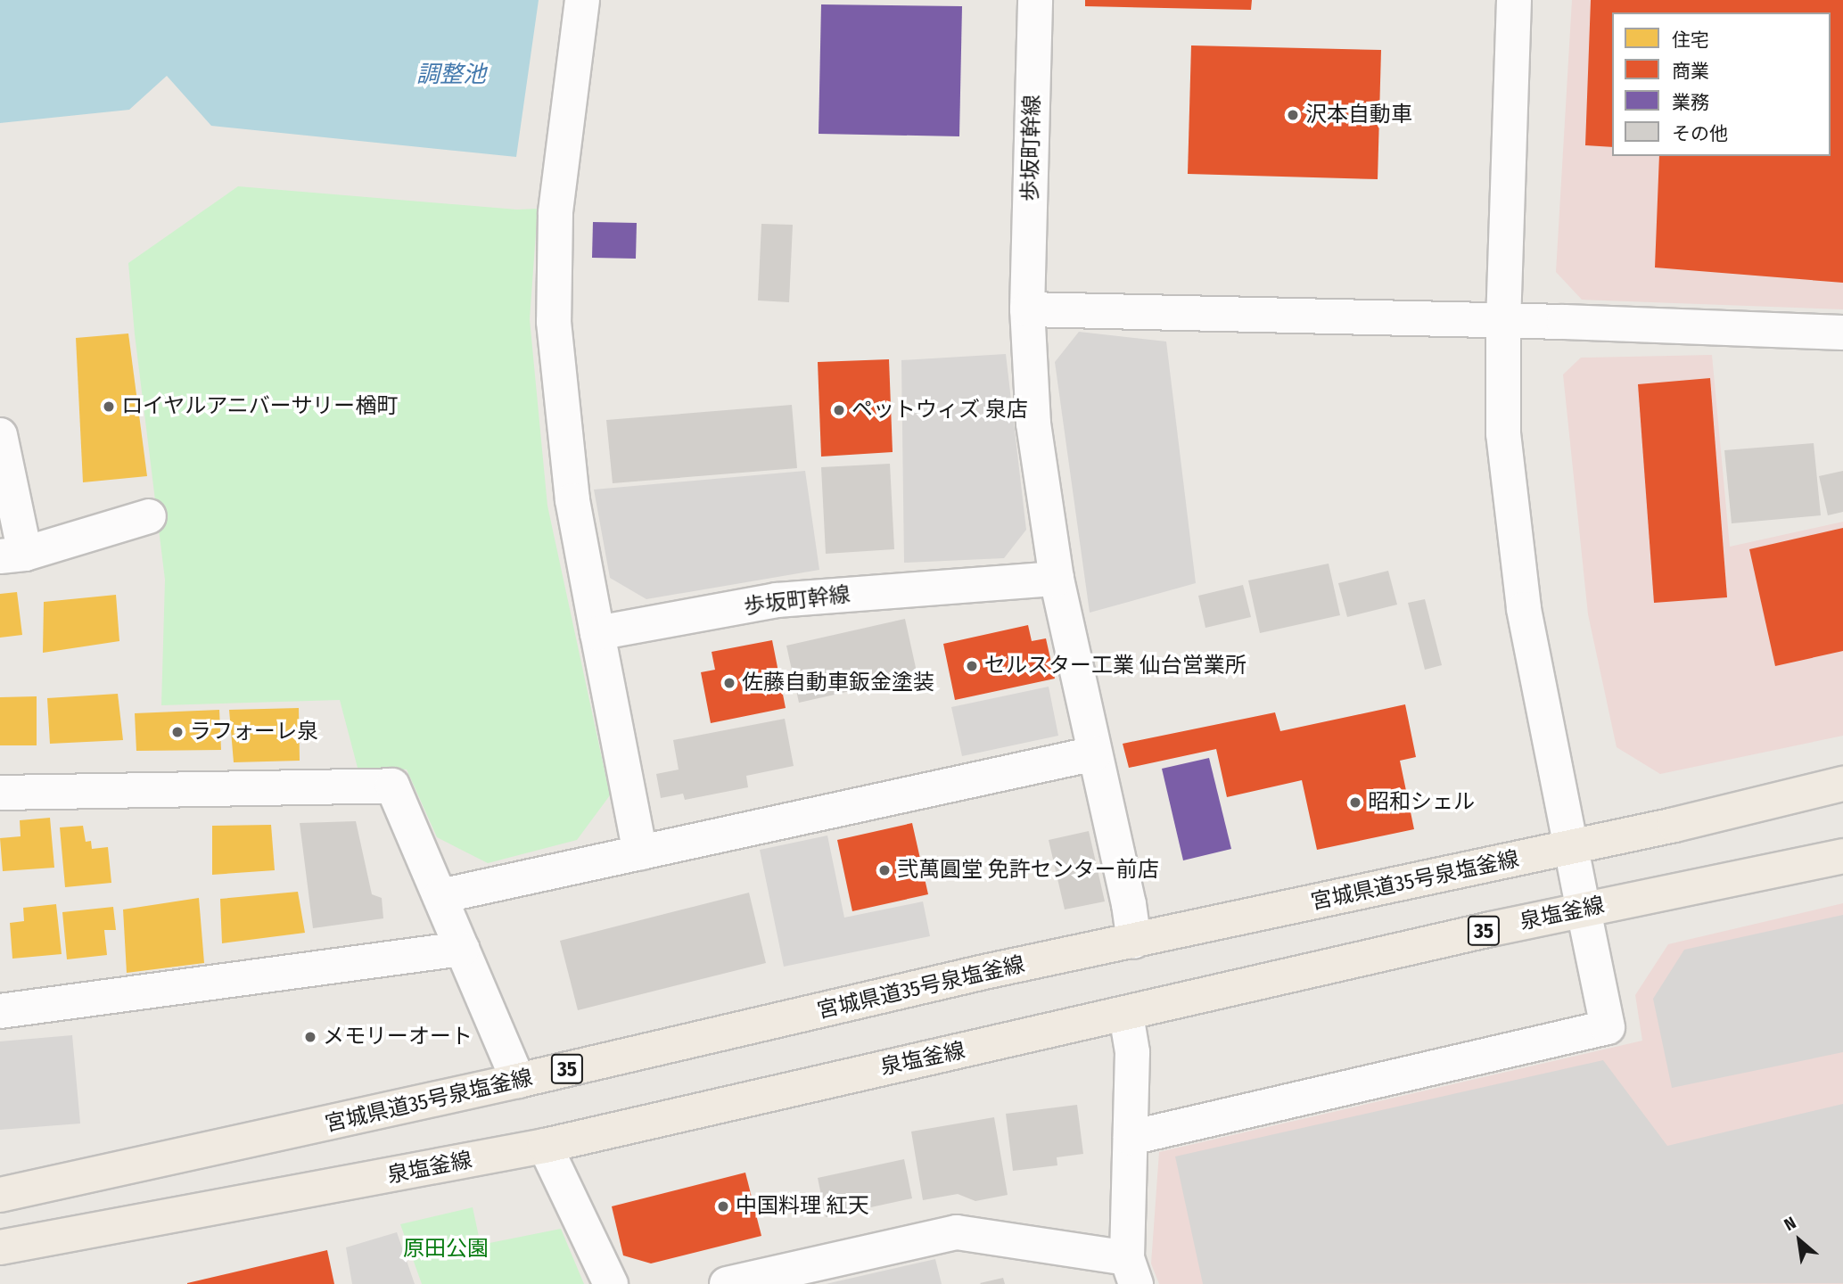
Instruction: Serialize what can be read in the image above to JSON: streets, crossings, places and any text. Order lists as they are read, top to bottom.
{
  "streets": {
    "main road": ["宮城県道35号泉塩釜線", "泉塩釜線", "35"],
    "street": ["歩坂町幹線"]
  },
  "water": ["調整池"],
  "parks": ["原田公園"],
  "places": [
    "沢本自動車",
    "ロイヤルアニバーサリー楢町",
    "ペットウィズ 泉店",
    "セルスター工業 仙台営業所",
    "佐藤自動車鈑金塗装",
    "ラフォーレ泉",
    "昭和シェル",
    "弐萬圓堂 免許センター前店",
    "メモリーオート",
    "中国料理 紅天"
  ],
  "legend": [
    "住宅",
    "商業",
    "業務",
    "その他"
  ],
  "north": "top left"
}
